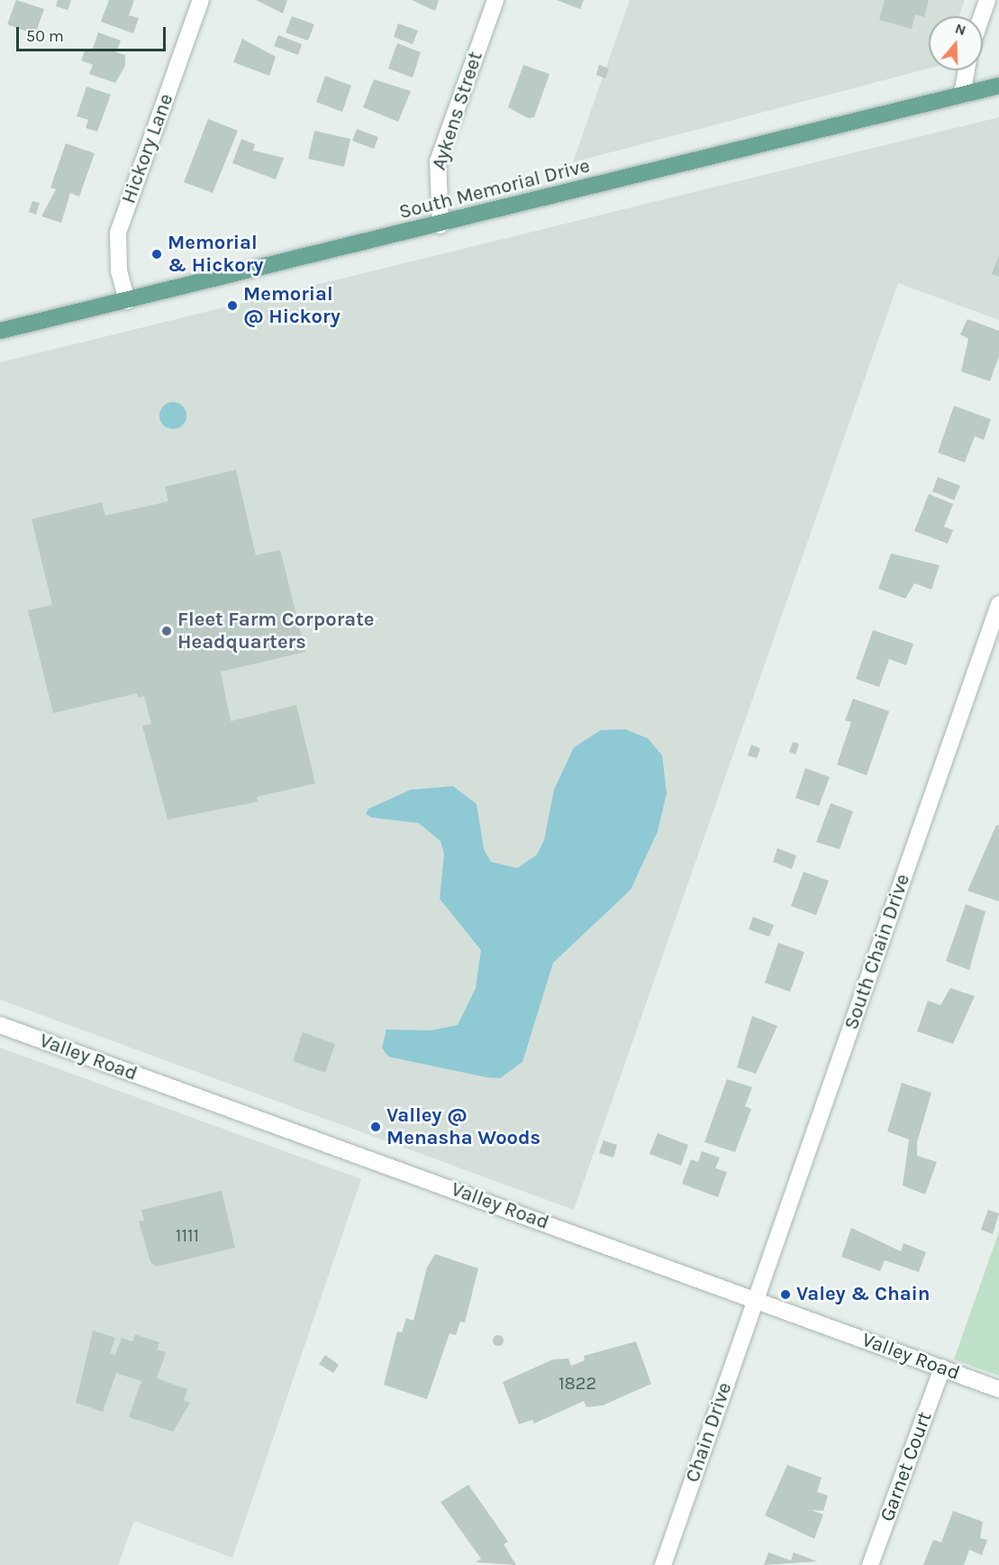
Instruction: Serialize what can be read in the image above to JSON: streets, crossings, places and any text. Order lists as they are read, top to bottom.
{
  "streets": {
    "main road": ["South Memorial Drive"],
    "street": [
      "Aykens Street",
      "Hickory Lane",
      "South Chain Drive",
      "Valley Road",
      "Chain Drive",
      "Garnet Court"
    ]
  },
  "crossings": [
    ["Aykens Street", "South Memorial Drive"],
    ["Hickory Lane", "South Memorial Drive"],
    ["South Chain Drive", "Valley Road"],
    ["South Chain Drive", "Chain Drive"],
    ["Valley Road", "Chain Drive"],
    ["Valley Road", "Garnet Court"]
  ],
  "places": [
    "Memorial & Hickory",
    "Memorial @ Hickory",
    "Fleet Farm Corporate Headquarters",
    "Valley @ Menasha Woods",
    "Valey & Chain"
  ],
  "house_numbers": ["1111", "1822"],
  "scale_bar": "50 m",
  "north": "top"
}
